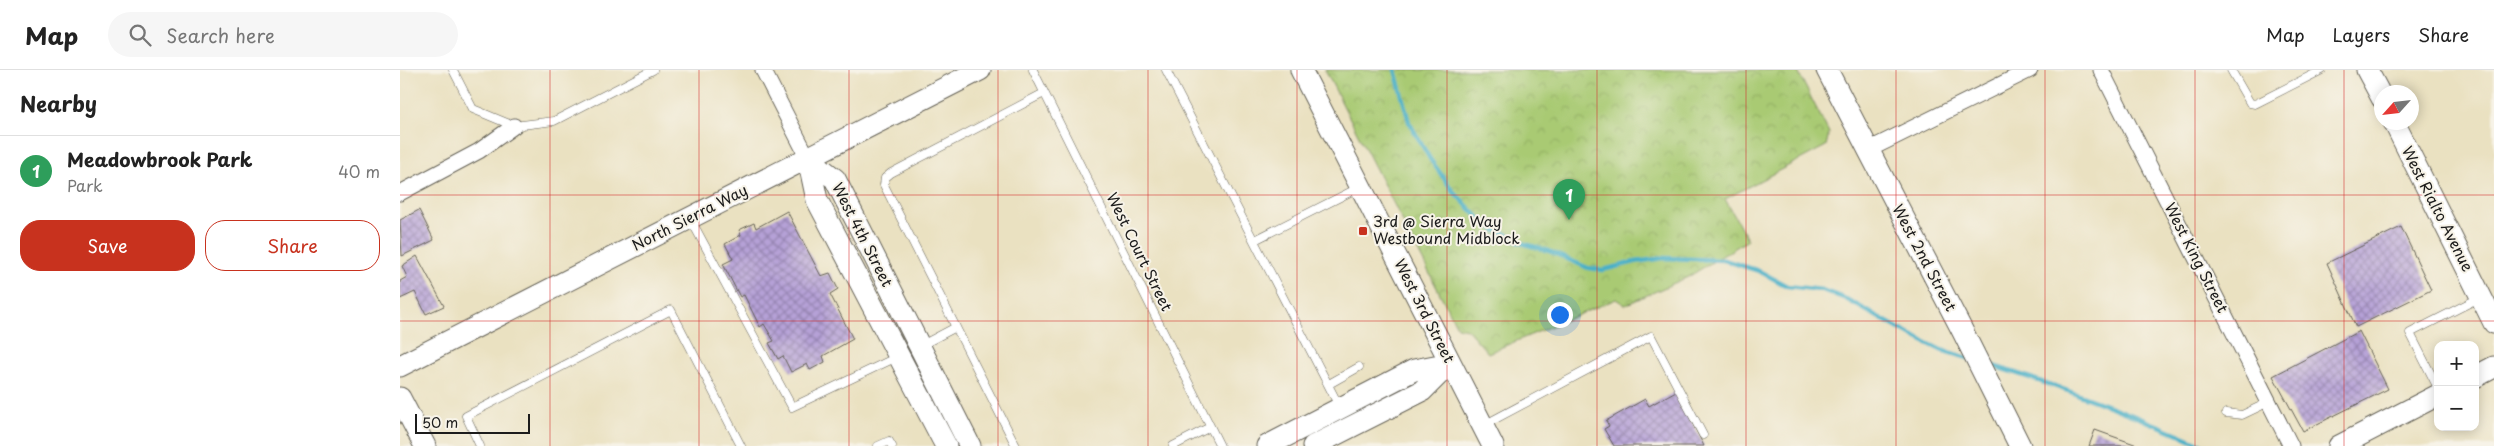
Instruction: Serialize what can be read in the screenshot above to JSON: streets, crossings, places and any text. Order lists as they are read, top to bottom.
{
  "streets": {
    "street": [
      "West Rialto Avenue",
      "North Sierra Way",
      "West 4th Street",
      "West 2nd Street",
      "West King Street",
      "West 3rd Street"
    ],
    "lane": ["West Court Street"]
  },
  "crossings": [
    ["North Sierra Way", "West 4th Street"]
  ],
  "places": {
    "transit": ["3rd @ Sierra Way Westbound Midblock"]
  },
  "scale_bar": "50 m",
  "north": "bottom left",
  "page": {
    "header": "Map",
    "search": "Search here",
    "nav": ["Map", "Layers", "Share"],
    "heading": "Nearby",
    "list": [
      {
        "mark": "1",
        "name": "Meadowbrook Park",
        "note": "Park",
        "value": "40 m"
      }
    ],
    "pins": "1",
    "buttons": ["Save", "Share"],
    "map_buttons": ["+", "−"],
    "scale": "50 m"
  }
}
